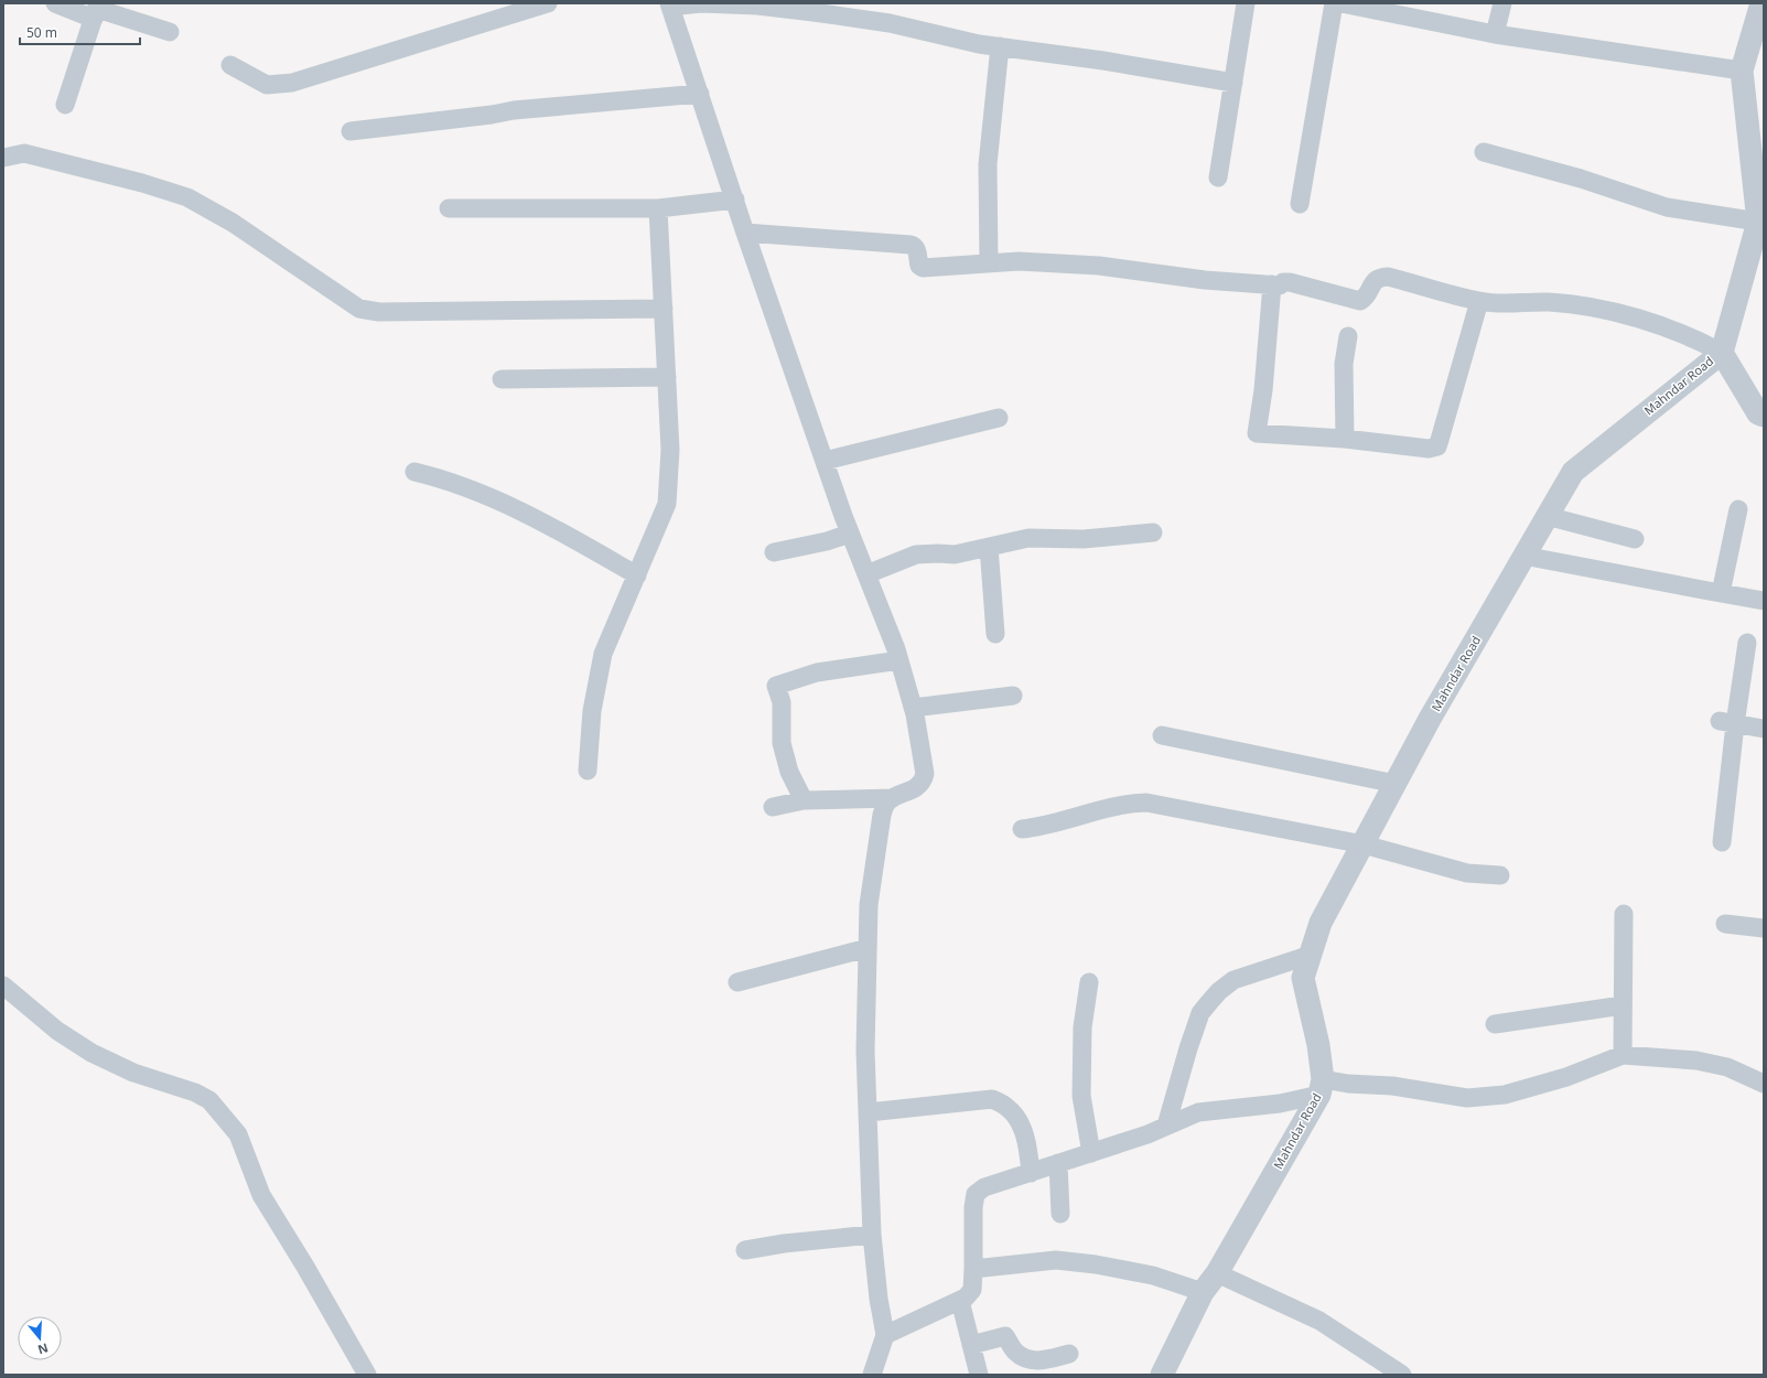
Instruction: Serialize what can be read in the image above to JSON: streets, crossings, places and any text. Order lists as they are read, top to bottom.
{
  "streets": {
    "street": ["Mahndar Road"]
  },
  "scale_bar": "50 m",
  "north": "bottom"
}
